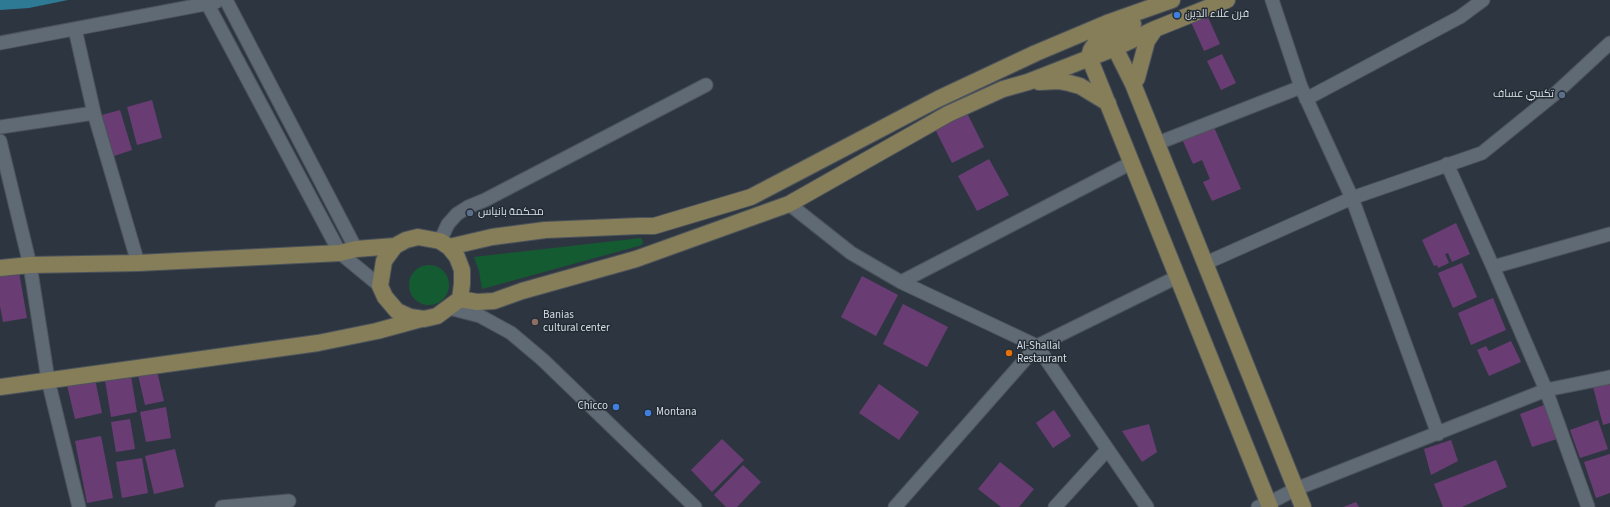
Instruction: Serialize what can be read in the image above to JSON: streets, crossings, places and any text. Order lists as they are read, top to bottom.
{
  "places": [
    "فرن علاء الدين",
    "تكسي عساف",
    "محكمة بانياس",
    "Banias cultural center",
    "Al-Shallal Restaurant",
    "Chicco",
    "Montana"
  ]
}
